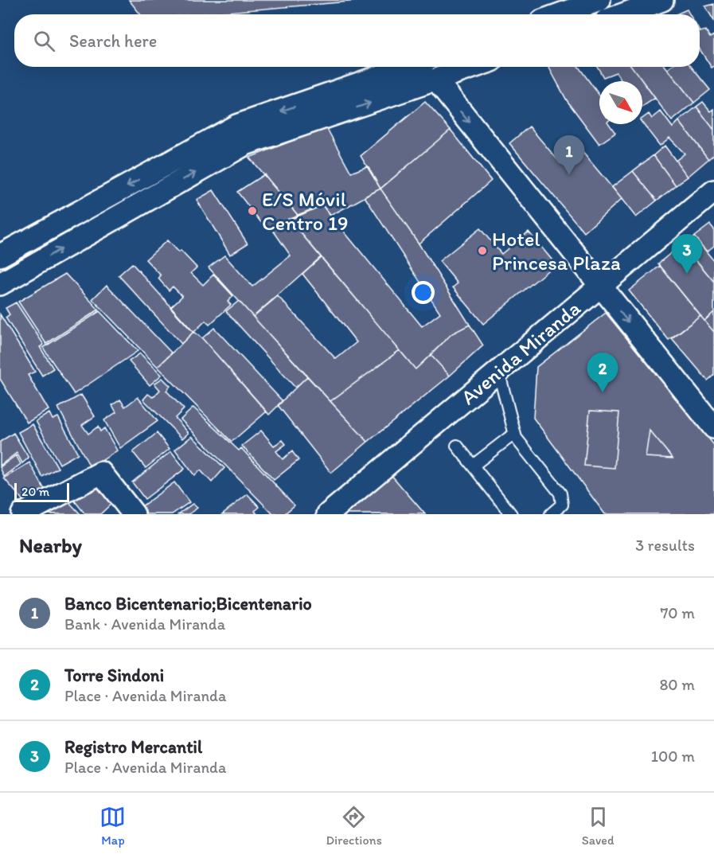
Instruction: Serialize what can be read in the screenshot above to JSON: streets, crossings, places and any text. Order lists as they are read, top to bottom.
{
  "streets": {
    "street": ["Avenida Miranda"]
  },
  "places": ["E/S Móvil Centro 19", "Hotel Princesa Plaza"],
  "scale_bar": "20 m",
  "north": "bottom right",
  "page": {
    "search": "Search here",
    "pins": ["1", "3", "2"],
    "scale": "20 m",
    "heading": ["Nearby", "3 results"],
    "list": [
      {
        "mark": "1",
        "name": "Banco Bicentenario;Bicentenario",
        "note": "Bank · Avenida Miranda",
        "value": "70 m"
      },
      {
        "mark": "2",
        "name": "Torre Sindoni",
        "note": "Place · Avenida Miranda",
        "value": "80 m"
      },
      {
        "mark": "3",
        "name": "Registro Mercantil",
        "note": "Place · Avenida Miranda",
        "value": "100 m"
      }
    ],
    "nav": ["Map", "Directions", "Saved"]
  }
}
